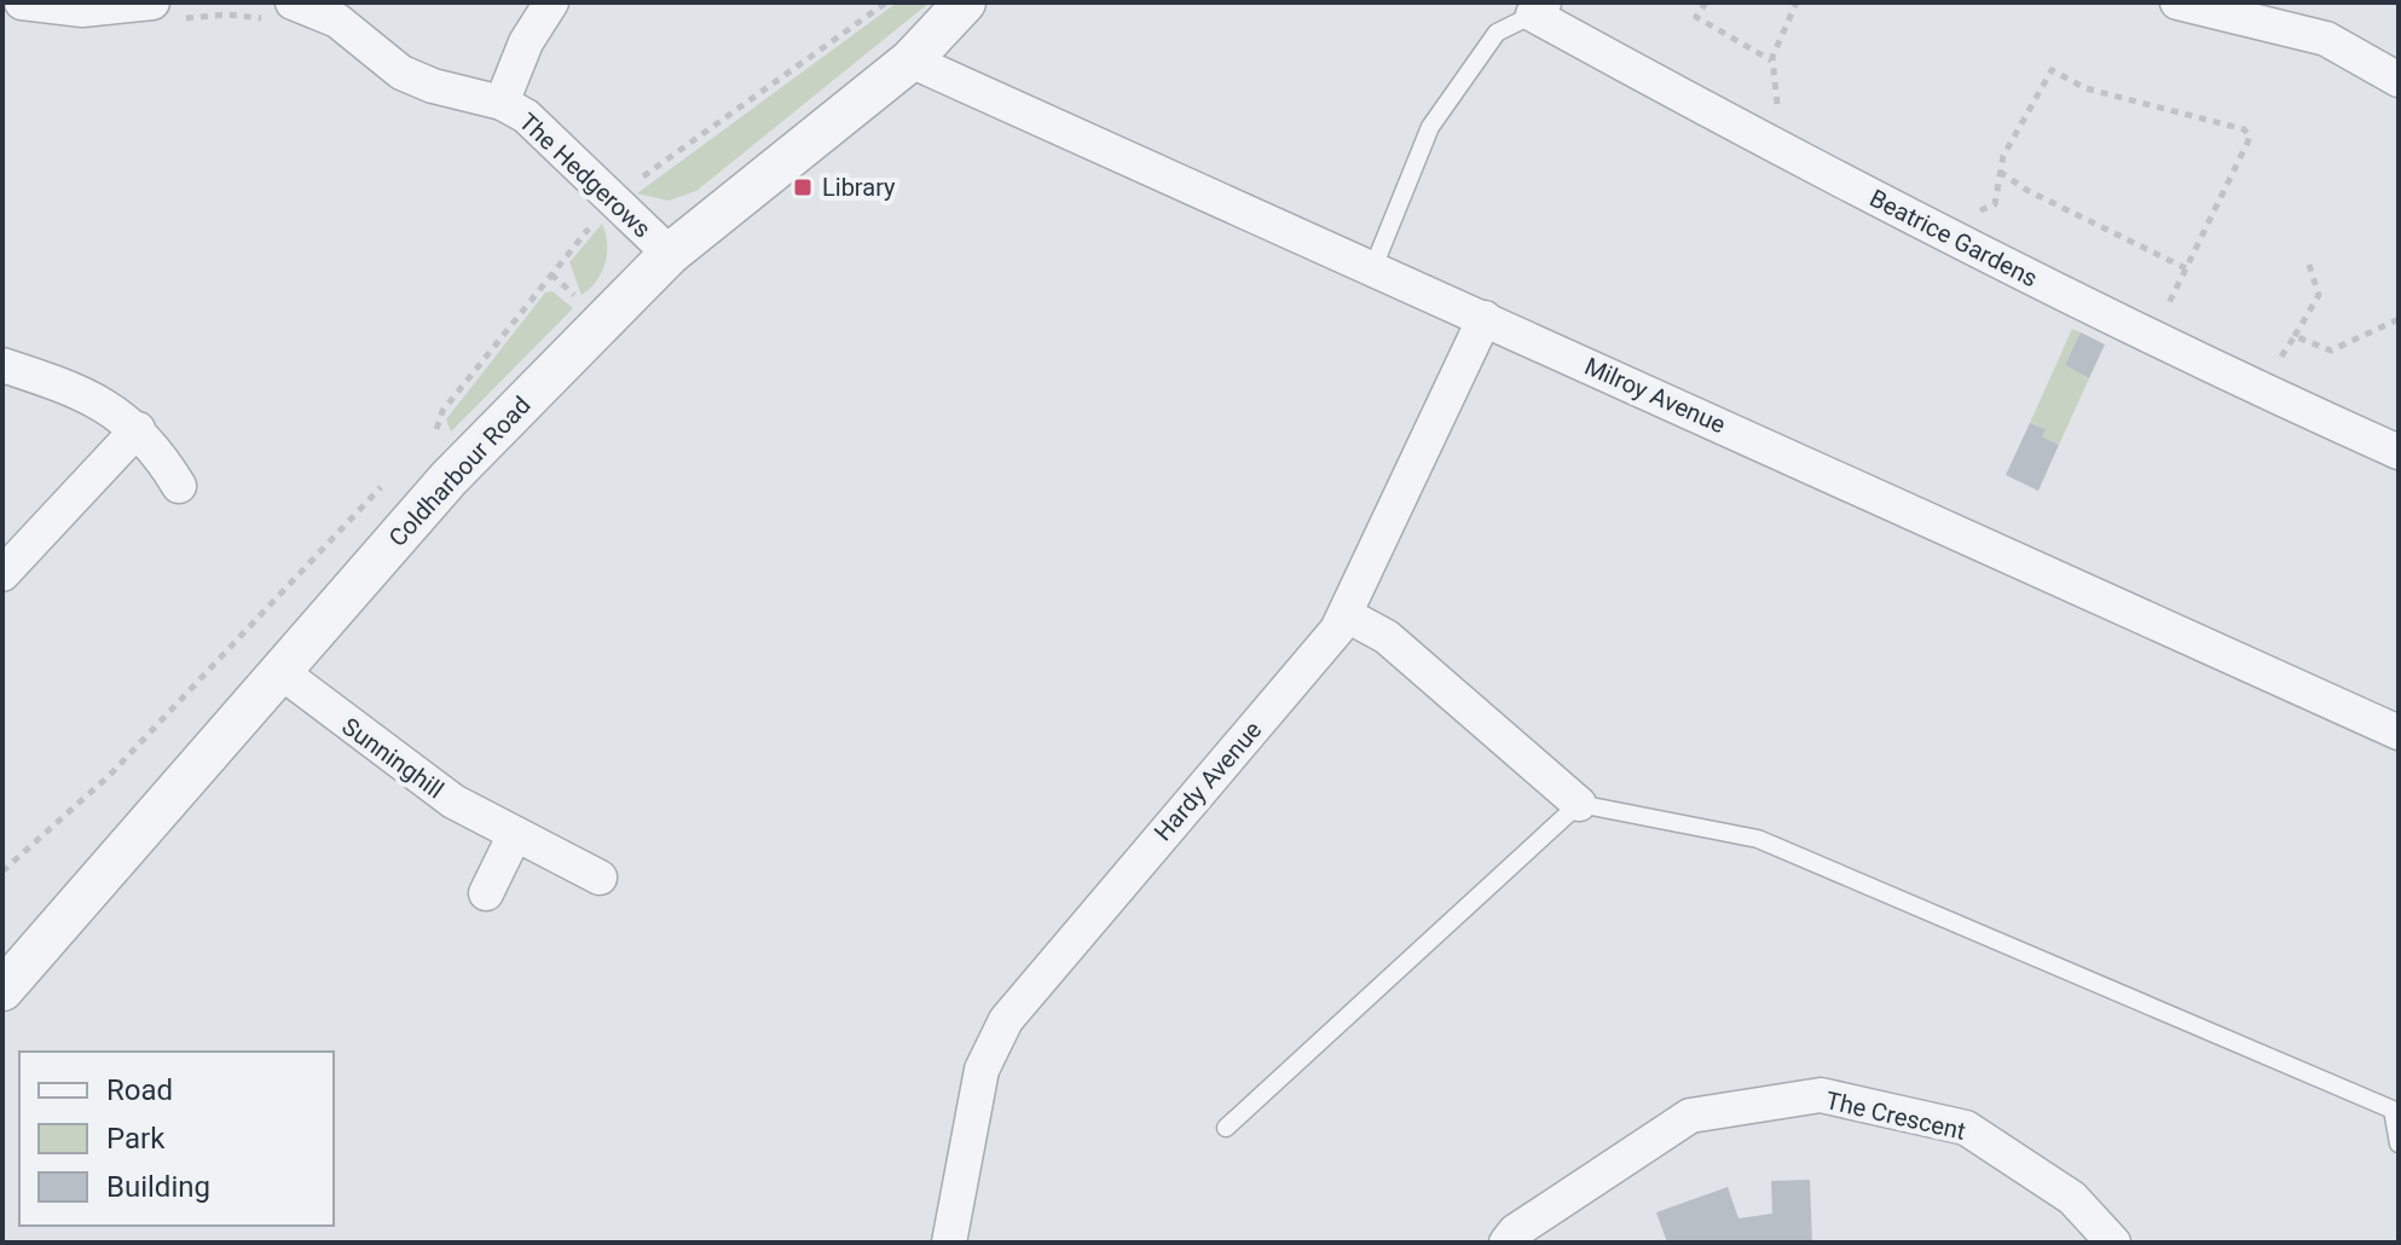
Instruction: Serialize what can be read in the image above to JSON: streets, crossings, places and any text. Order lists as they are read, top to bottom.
{
  "streets": {
    "street": [
      "The Hedgerows",
      "Beatrice Gardens",
      "Milroy Avenue",
      "Coldharbour Road",
      "Sunninghill",
      "Hardy Avenue",
      "The Crescent"
    ]
  },
  "crossings": [
    ["The Hedgerows", "Coldharbour Road"],
    ["Milroy Avenue", "Coldharbour Road"],
    ["Milroy Avenue", "Hardy Avenue"],
    ["Coldharbour Road", "Sunninghill"]
  ],
  "places": {
    "transit": ["Library"]
  },
  "legend": ["Road", "Park", "Building"]
}
